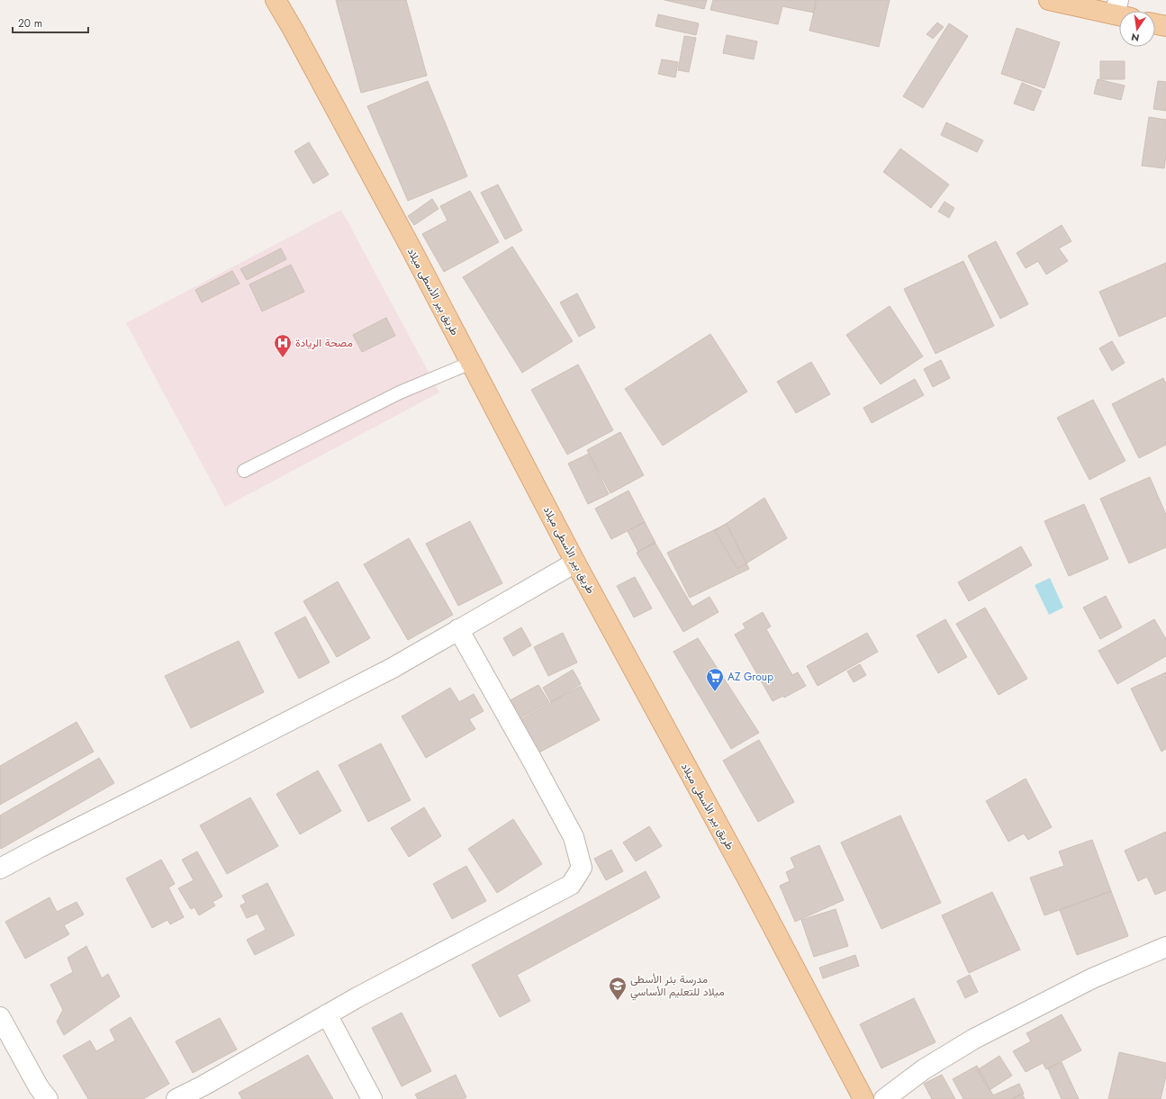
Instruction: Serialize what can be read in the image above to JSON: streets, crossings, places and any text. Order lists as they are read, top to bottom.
{
  "streets": {
    "main road": ["طريق بير الأسطى ميلاد"]
  },
  "places": {
    "hospital": ["مصحة الريادة"],
    "supermarket": ["AZ Group"],
    "school or university": ["مدرسة بئر الأسطى ميلاد للتعليم الأساسي"]
  },
  "scale_bar": "20 m",
  "north": "bottom"
}
